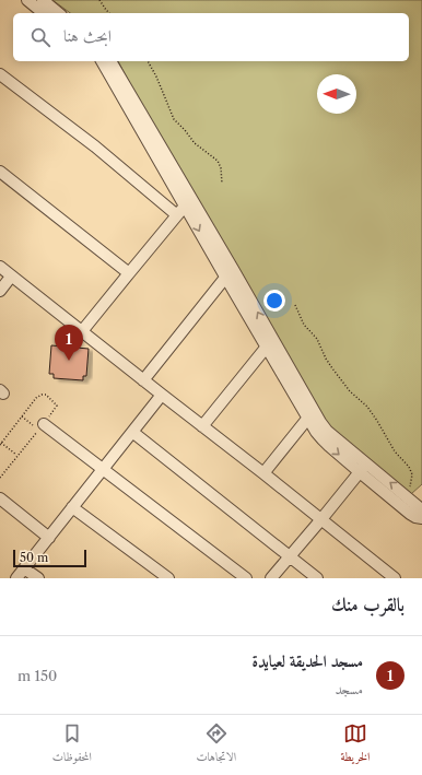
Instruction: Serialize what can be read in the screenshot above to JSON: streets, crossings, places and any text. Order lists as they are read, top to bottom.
{
  "scale_bar": "50 m",
  "north": "left",
  "page": {
    "search": "ابحث هنا",
    "pins": "1",
    "scale": "50 m",
    "heading": "بالقرب منك",
    "list": [
      {
        "mark": "1",
        "name": "مسجد الحديقة لعيايدة",
        "note": "مسجد",
        "value": "150 m"
      }
    ],
    "nav": ["الخريطة", "الاتجاهات", "المحفوظات"]
  }
}
